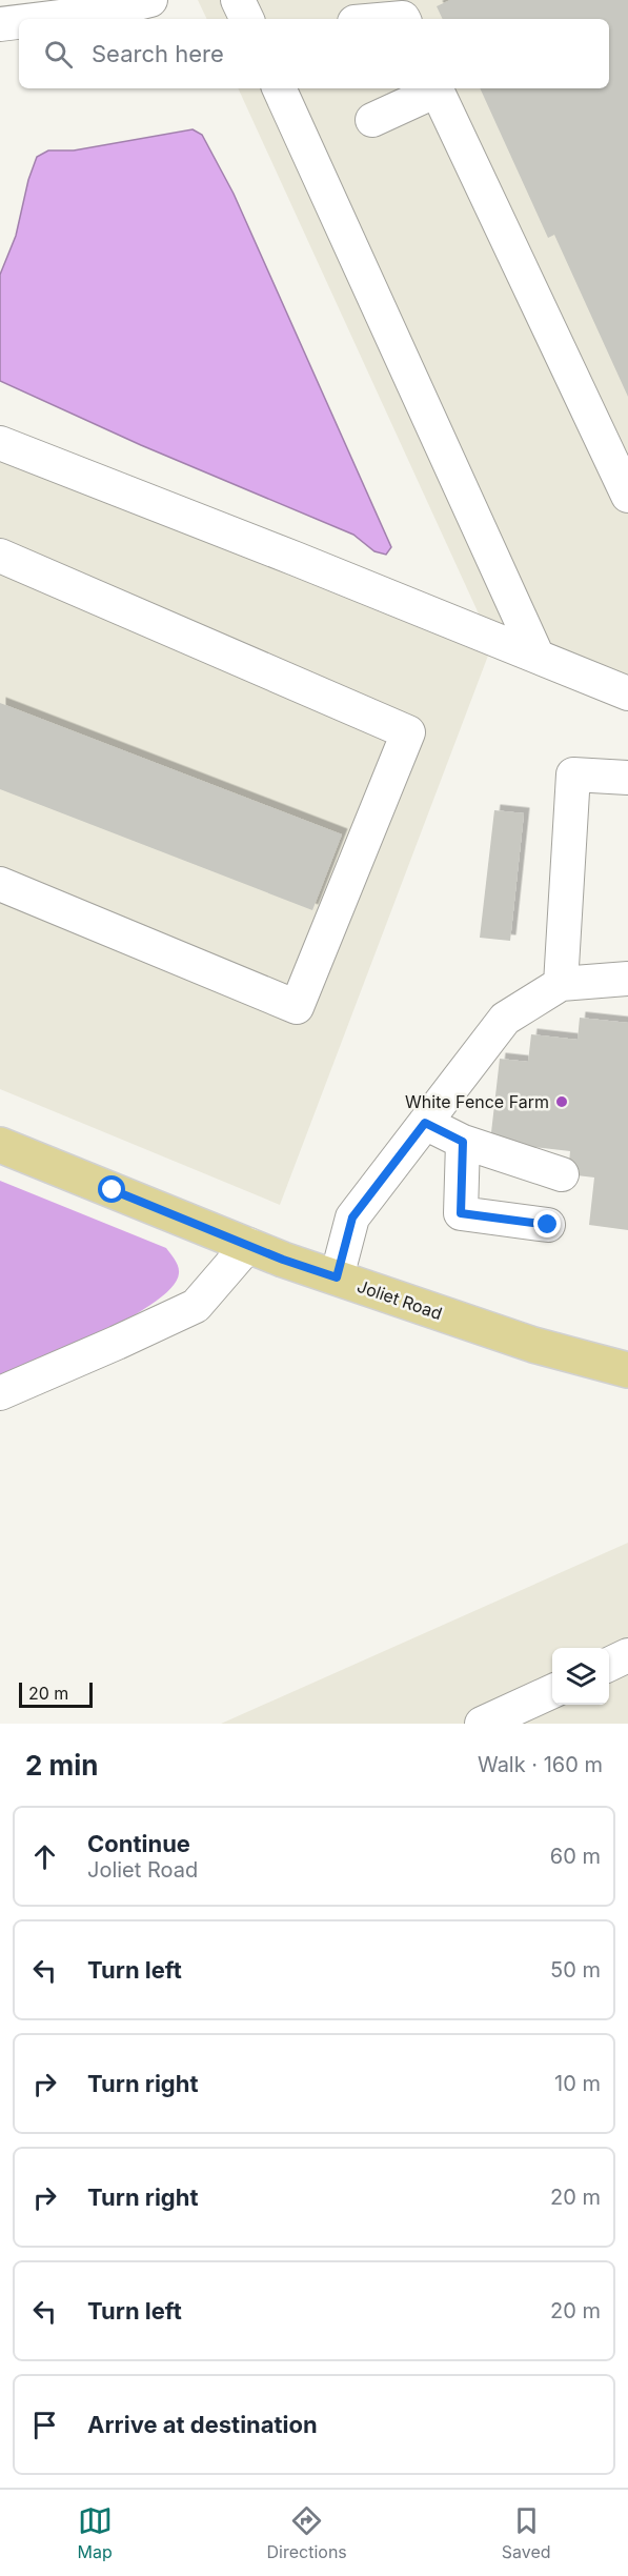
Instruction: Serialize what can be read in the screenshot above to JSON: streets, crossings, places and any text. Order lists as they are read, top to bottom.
{
  "streets": {
    "main road": ["Joliet Road"]
  },
  "places": ["White Fence Farm"],
  "scale_bar": "20 m",
  "page": {
    "search": "Search here",
    "scale": "20 m",
    "heading": ["2 min", "Walk · 160 m"],
    "list": [
      ["Continue", "Joliet Road", "60 m"],
      ["Turn left", "50 m"],
      ["Turn right", "10 m"],
      ["Turn right", "20 m"],
      ["Turn left", "20 m"],
      "Arrive at destination"
    ],
    "nav": ["Map", "Directions", "Saved"]
  }
}
